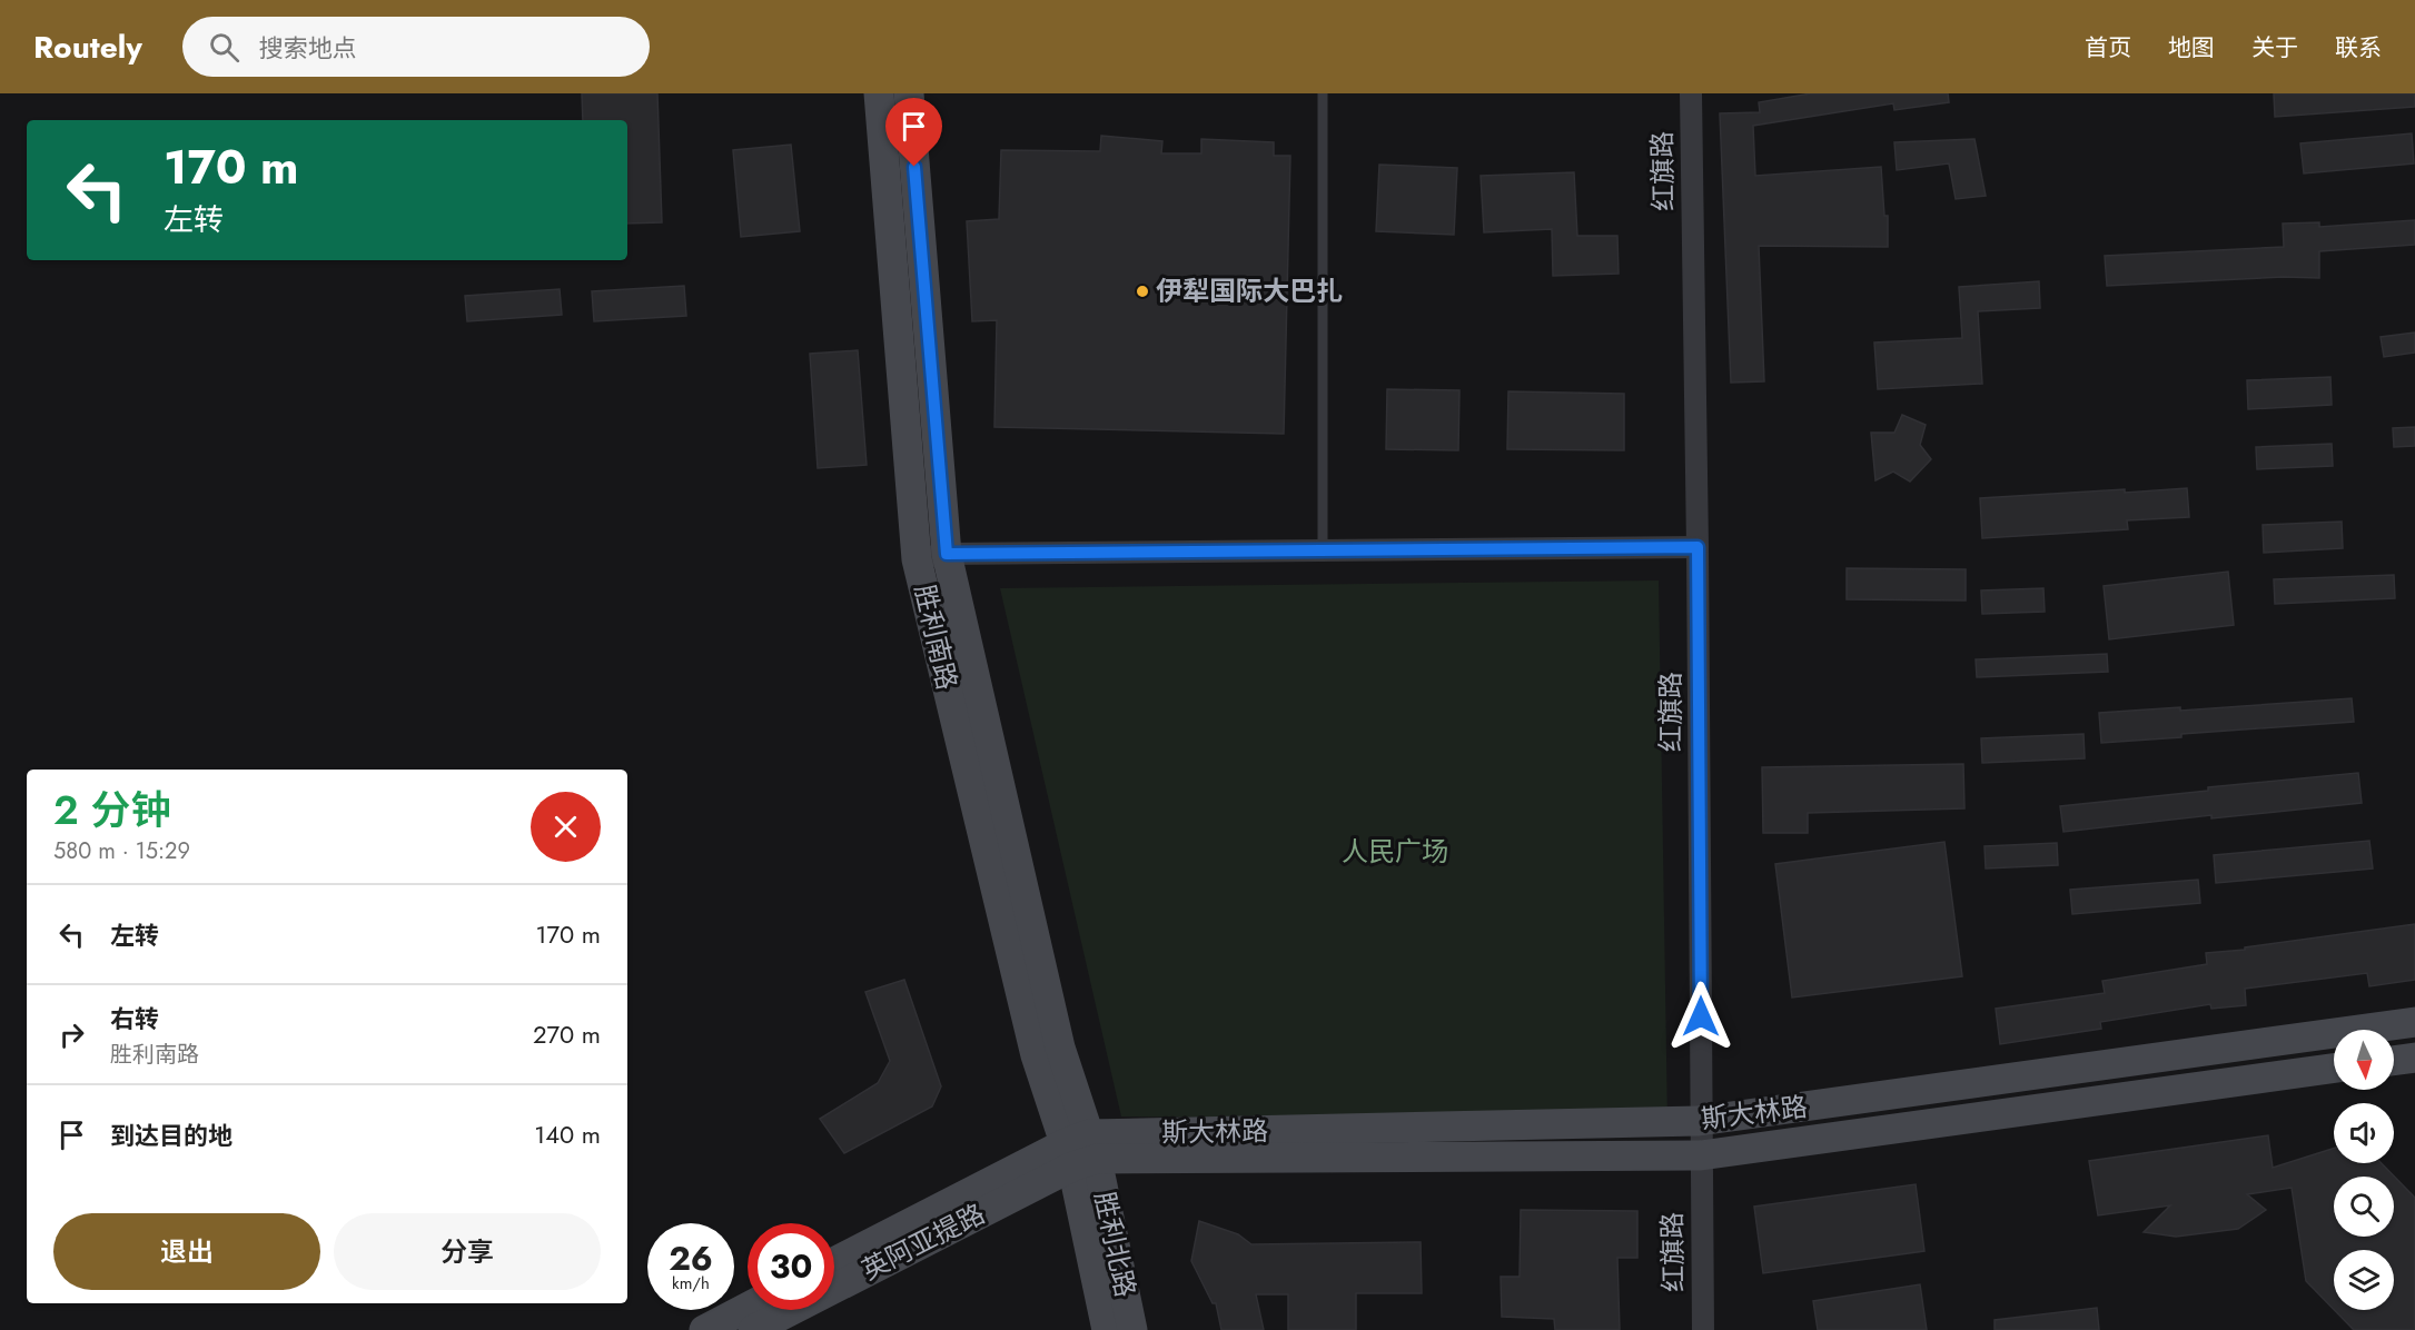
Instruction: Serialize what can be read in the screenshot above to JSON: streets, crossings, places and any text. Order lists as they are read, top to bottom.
{
  "streets": {
    "main road": [
      "胜利南路",
      "斯大林路",
      "英阿亚提路",
      "胜利北路"
    ],
    "street": ["红旗路"]
  },
  "crossings": [
    ["红旗路", "斯大林路"],
    ["胜利南路", "斯大林路"],
    ["胜利南路", "英阿亚提路"],
    ["胜利南路", "胜利北路"],
    ["斯大林路", "英阿亚提路"],
    ["斯大林路", "胜利北路"],
    ["英阿亚提路", "胜利北路"]
  ],
  "parks": ["人民广场"],
  "places": ["伊犁国际大巴扎"],
  "north": "bottom",
  "page": {
    "header": "Routely",
    "search": "搜索地点",
    "nav": [
      "首页",
      "地图",
      "关于",
      "联系"
    ],
    "turn": ["170 m", "左转"],
    "heading": ["2 分钟", "580 m · 15:29"],
    "list": [
      {
        "name": "左转",
        "value": "170 m"
      },
      {
        "name": "右转",
        "note": "胜利南路",
        "value": "270 m"
      },
      {
        "name": "到达目的地",
        "value": "140 m"
      }
    ],
    "buttons": ["退出", "分享"],
    "speed": "26 km/h",
    "limit": "30"
  }
}
